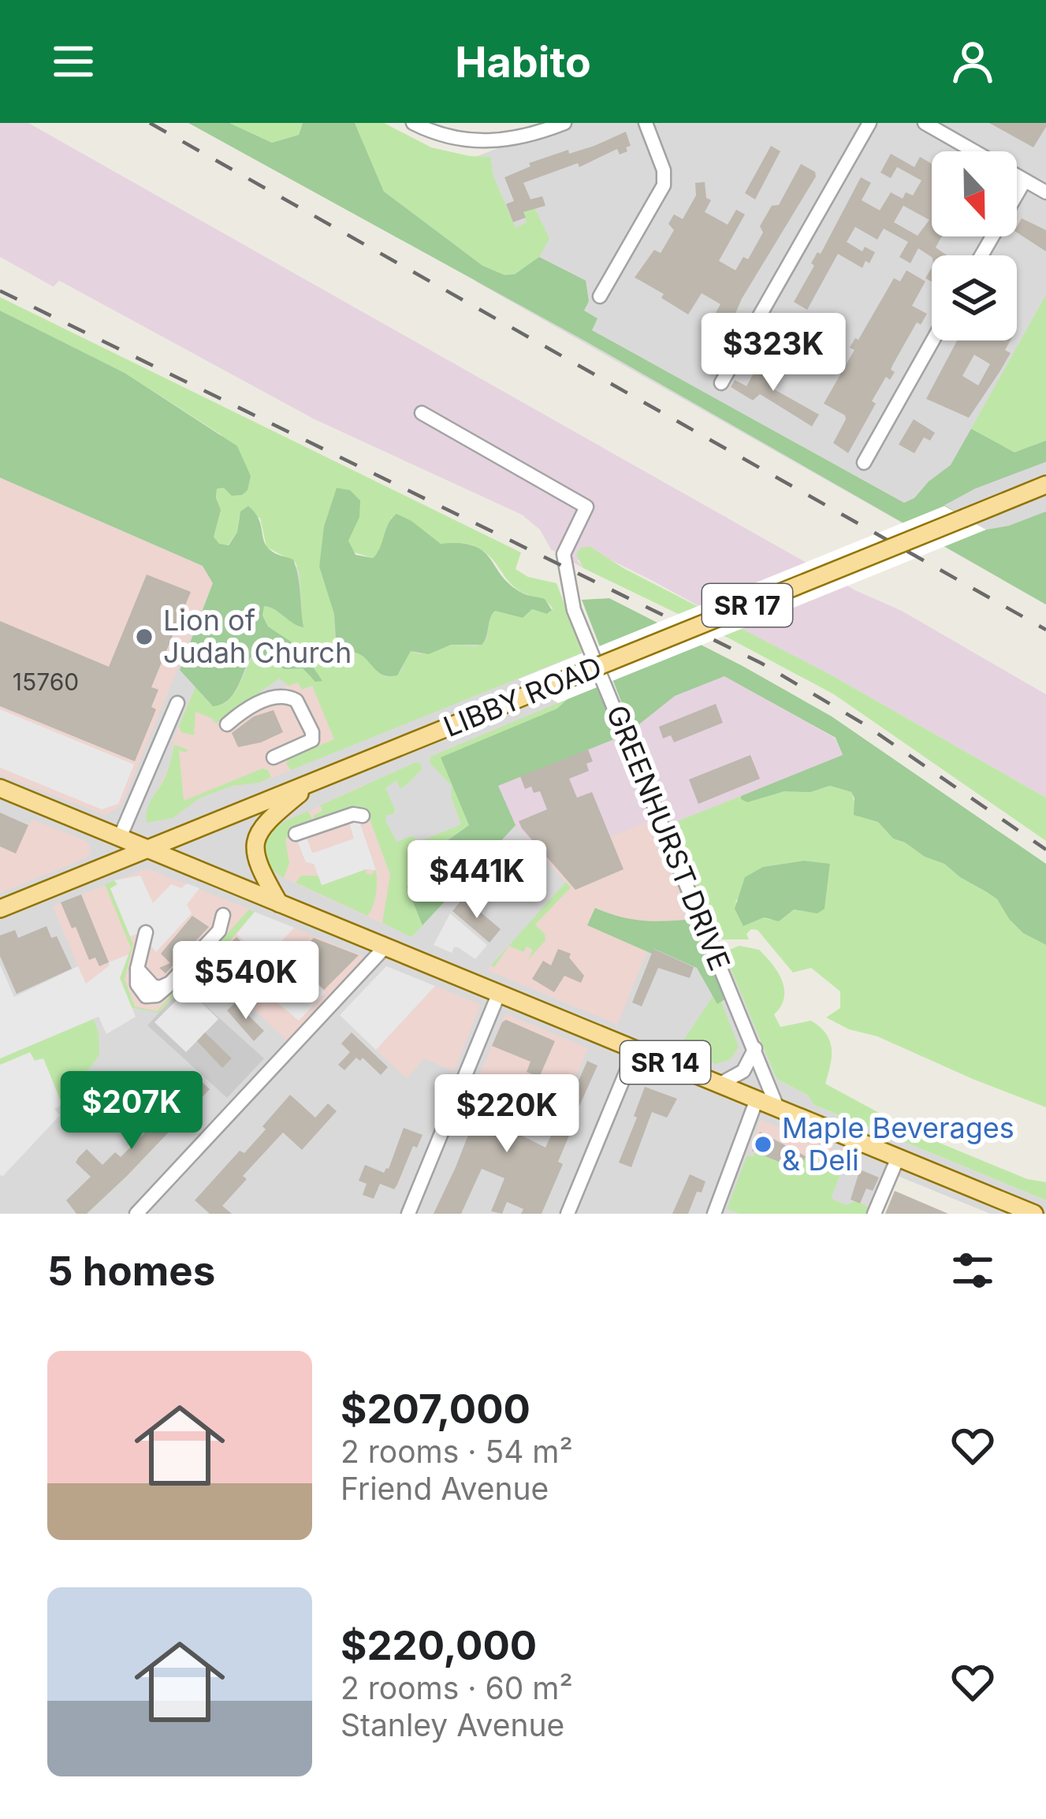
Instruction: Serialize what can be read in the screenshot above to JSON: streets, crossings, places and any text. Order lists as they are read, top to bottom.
{
  "streets": {
    "main road": ["SR 17", "LIBBY ROAD", "SR 14"],
    "street": ["GREENHURST DRIVE"]
  },
  "crossings": [
    ["LIBBY ROAD", "SR 14"],
    ["GREENHURST DRIVE", "SR 14"]
  ],
  "places": ["Lion of Judah Church", "Maple Beverages & Deli"],
  "house_numbers": ["15760"],
  "north": "bottom",
  "page": {
    "header": "Habito",
    "price": [
      "$323K",
      "$441K",
      "$540K",
      "$207K",
      "$220K"
    ],
    "heading": "5 homes",
    "list": [
      {
        "name": "$207,000",
        "note": "2 rooms · 54 m² · Friend Avenue"
      },
      {
        "name": "$220,000",
        "note": "2 rooms · 60 m² · Stanley Avenue"
      }
    ]
  }
}
